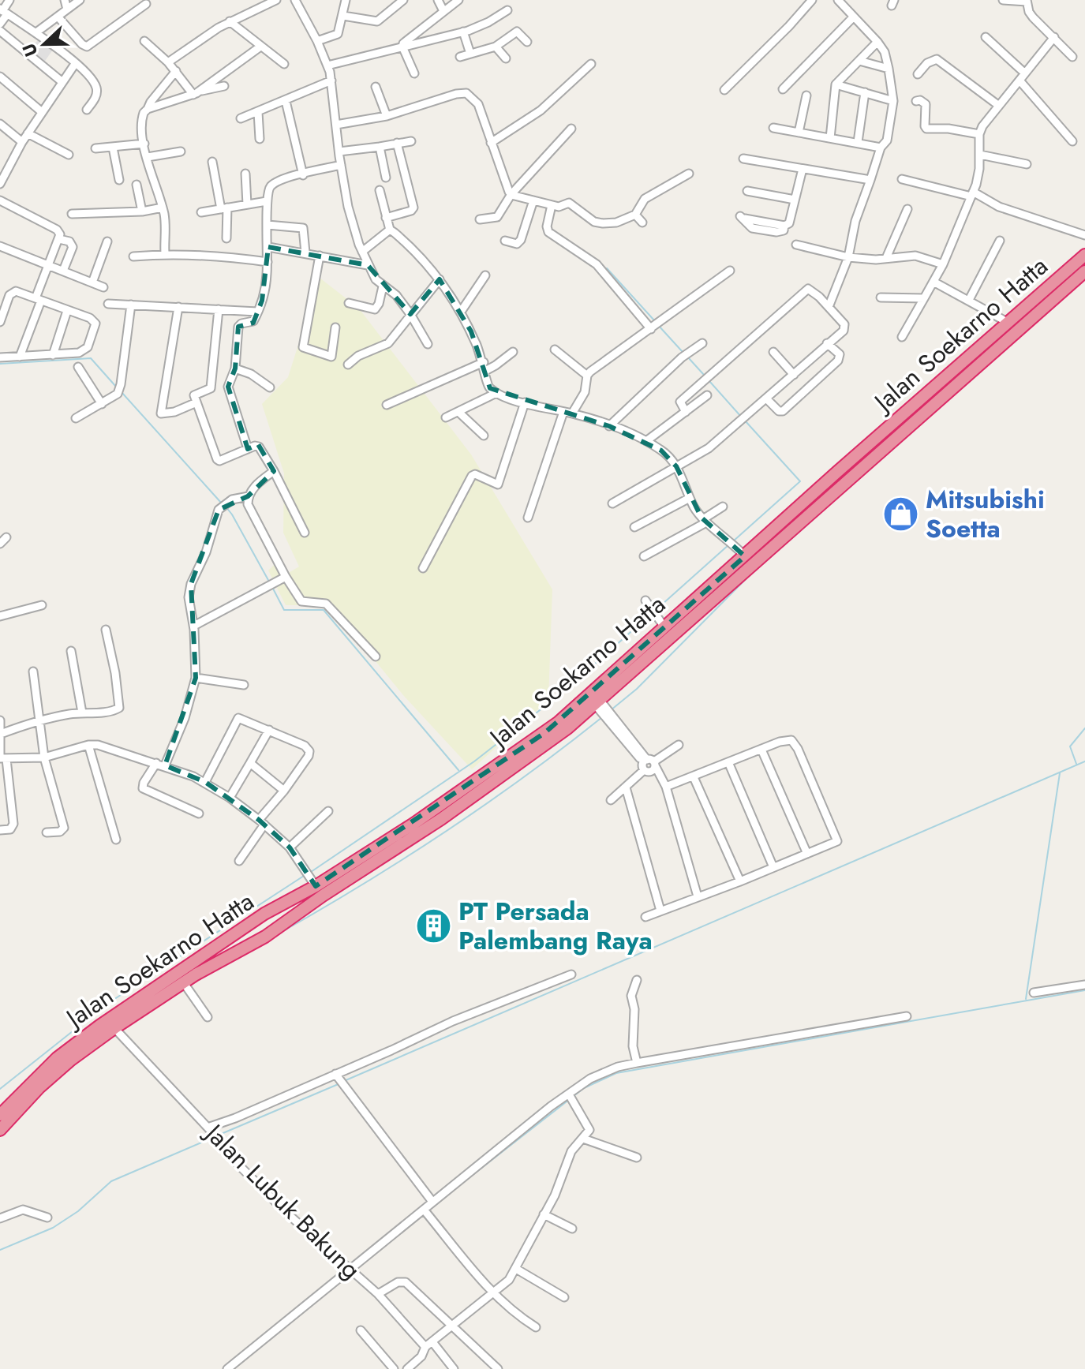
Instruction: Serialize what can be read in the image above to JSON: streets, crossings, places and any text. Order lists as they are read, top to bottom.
{
  "streets": {
    "highway": ["Jalan Soekarno Hatta"],
    "street": ["Jalan Lubuk Bakung"]
  },
  "crossings": [
    ["Jalan Soekarno Hatta", "Jalan Lubuk Bakung"]
  ],
  "places": {
    "shop": ["Mitsubishi Soetta"],
    "building": ["PT Persada Palembang Raya"]
  },
  "north": "left"
}
